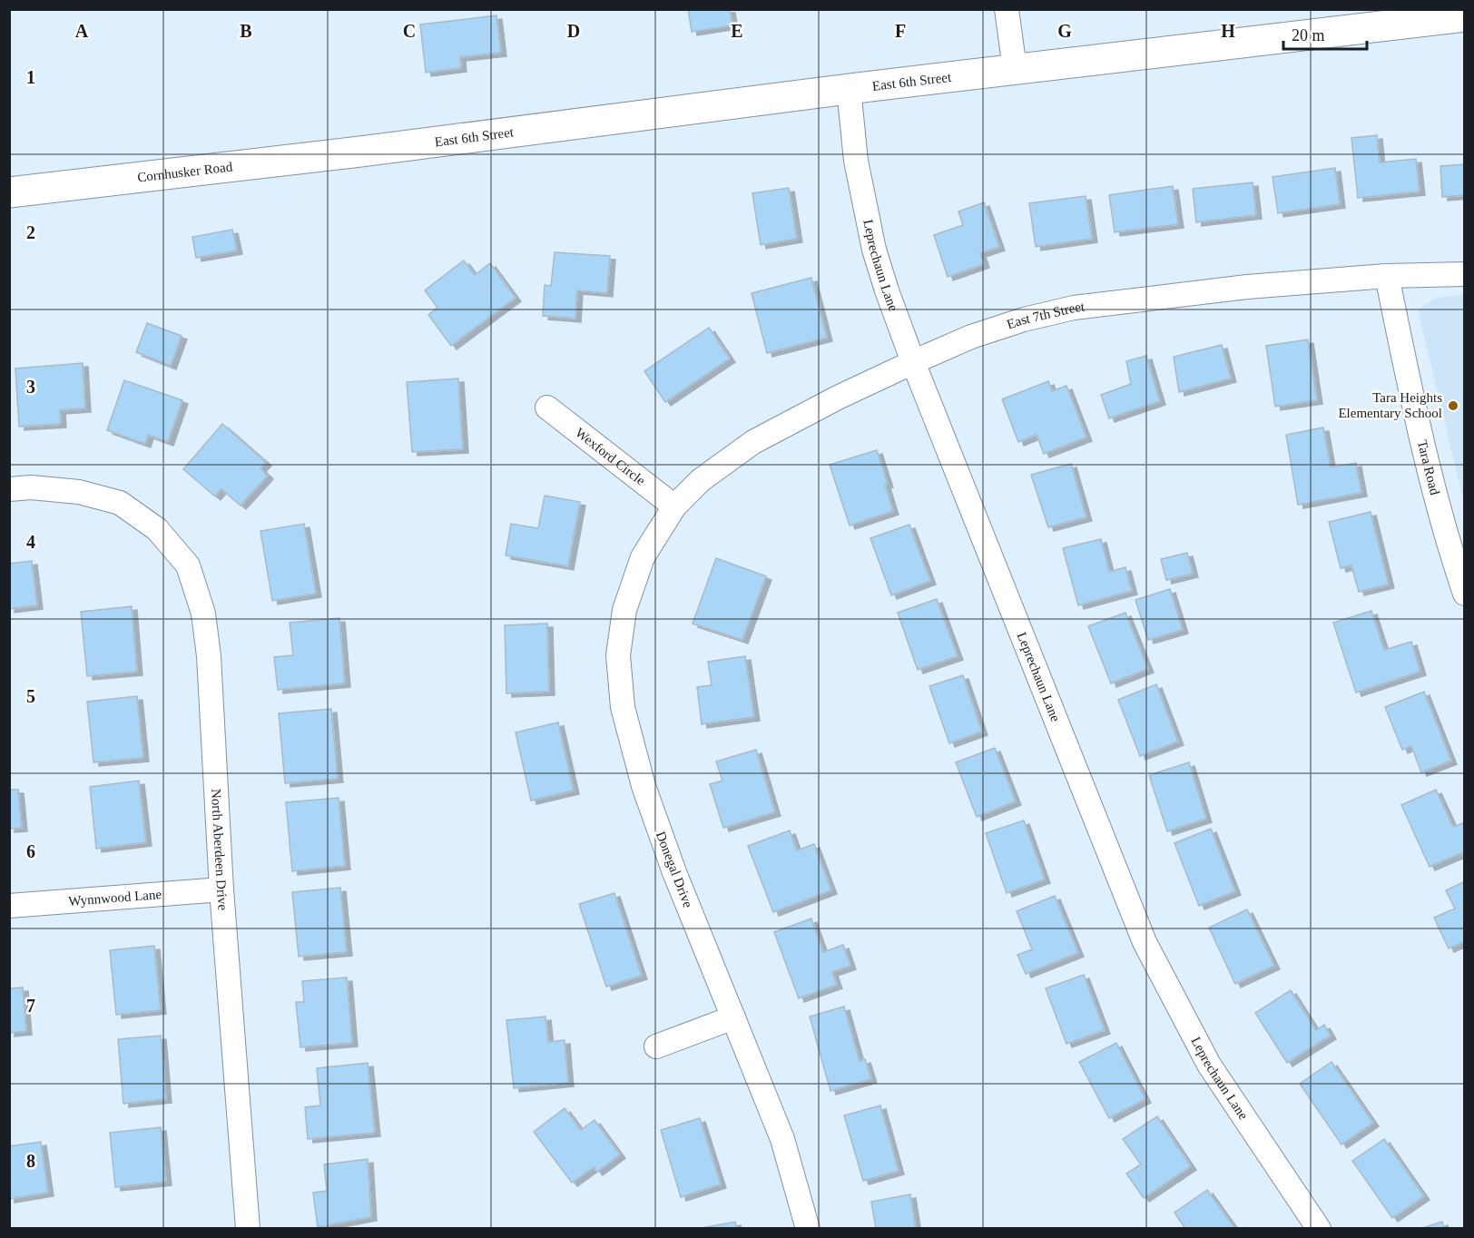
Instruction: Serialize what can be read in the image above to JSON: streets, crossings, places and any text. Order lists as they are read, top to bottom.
{
  "streets": {
    "main road": ["East 6th Street", "Cornhusker Road"],
    "street": [
      "Leprechaun Lane",
      "East 7th Street",
      "Wexford Circle",
      "Tara Road",
      "North Aberdeen Drive",
      "Donegal Drive",
      "Wynnwood Lane"
    ]
  },
  "crossings": [
    ["East 6th Street", "Cornhusker Road"],
    ["East 6th Street", "Leprechaun Lane"],
    ["Leprechaun Lane", "East 7th Street"],
    ["East 7th Street", "Wexford Circle"],
    ["East 7th Street", "Tara Road"],
    ["East 7th Street", "Donegal Drive"],
    ["Wexford Circle", "Donegal Drive"],
    ["North Aberdeen Drive", "Wynnwood Lane"]
  ],
  "places": ["Tara Heights Elementary School"],
  "scale_bar": "20 m",
  "grid": {
    "columns": [
      "A",
      "B",
      "C",
      "D",
      "E",
      "F",
      "G",
      "H"
    ],
    "rows": [
      "1",
      "2",
      "3",
      "4",
      "5",
      "6",
      "7",
      "8"
    ]
  }
}
